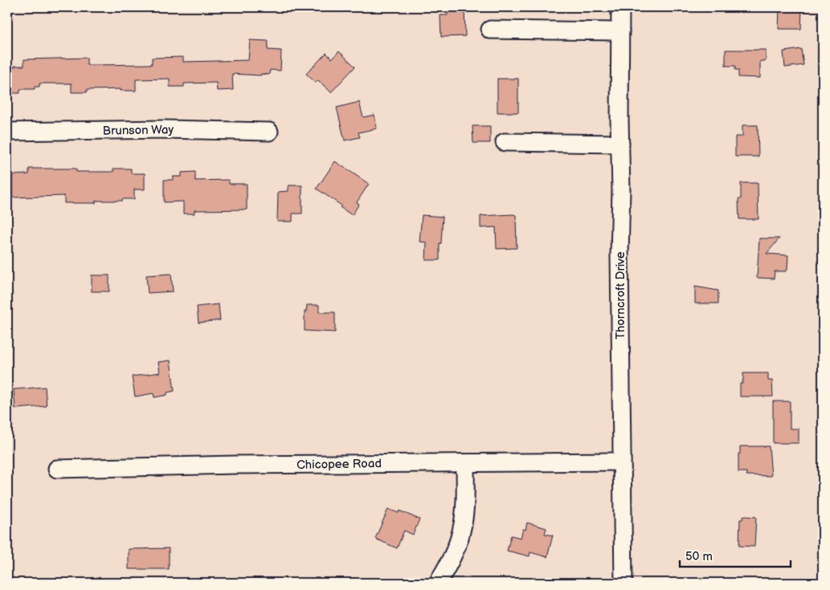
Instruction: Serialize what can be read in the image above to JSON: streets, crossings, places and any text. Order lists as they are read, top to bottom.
{
  "streets": {
    "street": ["Brunson Way", "Thorncroft Drive", "Chicopee Road"]
  },
  "crossings": [
    ["Thorncroft Drive", "Chicopee Road"]
  ],
  "scale_bar": "50 m"
}
